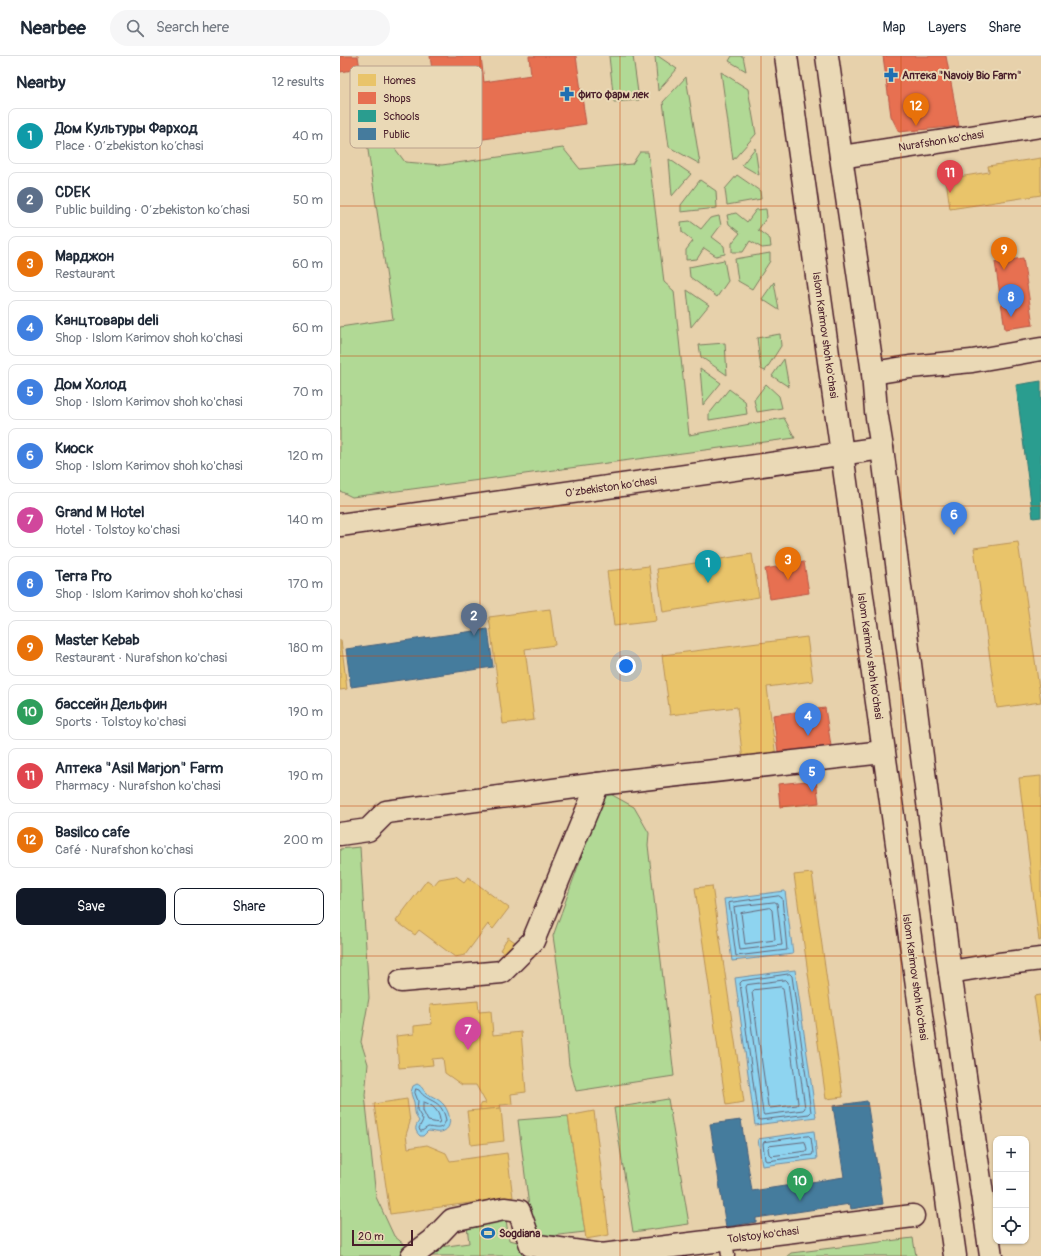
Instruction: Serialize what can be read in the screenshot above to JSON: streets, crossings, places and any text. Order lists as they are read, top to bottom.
{
  "streets": {
    "street": [
      "Nurafshon ko'chasi",
      "Islom Karimov shoh ko'chasi",
      "O‘zbekiston ko‘chasi",
      "Tolstoy ko'chasi"
    ]
  },
  "crossings": [
    ["Islom Karimov shoh ko'chasi", "O‘zbekiston ko‘chasi"]
  ],
  "places": {
    "pharmacy": ["Аптека \"Navoiy Bio Farm\"", "фито фарм лек"],
    "sports": ["Sogdiana"]
  },
  "legend": [
    "Homes",
    "Shops",
    "Schools",
    "Public"
  ],
  "scale_bar": "20 m",
  "page": {
    "header": "Nearbee",
    "search": "Search here",
    "nav": ["Map", "Layers", "Share"],
    "heading": ["Nearby", "12 results"],
    "pins": [
      "12",
      "11",
      "9",
      "8",
      "6",
      "3",
      "1",
      "2",
      "4",
      "5",
      "7",
      "10"
    ],
    "list": [
      {
        "mark": "1",
        "name": "Дом Культуры Фарход",
        "note": "Place · O‘zbekiston ko‘chasi",
        "value": "40 m"
      },
      {
        "mark": "2",
        "name": "CDEK",
        "note": "Public building · O‘zbekiston ko‘chasi",
        "value": "50 m"
      },
      {
        "mark": "3",
        "name": "Марджон",
        "note": "Restaurant",
        "value": "60 m"
      },
      {
        "mark": "4",
        "name": "Канцтовары deli",
        "note": "Shop · Islom Karimov shoh ko'chasi",
        "value": "60 m"
      },
      {
        "mark": "5",
        "name": "Дом Холод",
        "note": "Shop · Islom Karimov shoh ko'chasi",
        "value": "70 m"
      },
      {
        "mark": "6",
        "name": "Киоск",
        "note": "Shop · Islom Karimov shoh ko'chasi",
        "value": "120 m"
      },
      {
        "mark": "7",
        "name": "Grand M Hotel",
        "note": "Hotel · Tolstoy ko'chasi",
        "value": "140 m"
      },
      {
        "mark": "8",
        "name": "Terra Pro",
        "note": "Shop · Islom Karimov shoh ko'chasi",
        "value": "170 m"
      },
      {
        "mark": "9",
        "name": "Master Kebab",
        "note": "Restaurant · Nurafshon ko'chasi",
        "value": "180 m"
      },
      {
        "mark": "10",
        "name": "бассейн Дельфин",
        "note": "Sports · Tolstoy ko'chasi",
        "value": "190 m"
      },
      {
        "mark": "11",
        "name": "Аптека \"Asil Marjon\" Farm",
        "note": "Pharmacy · Nurafshon ko'chasi",
        "value": "190 m"
      },
      {
        "mark": "12",
        "name": "Basilco cafe",
        "note": "Café · Nurafshon ko'chasi",
        "value": "200 m"
      }
    ],
    "buttons": ["Save", "Share"],
    "map_buttons": ["+", "−"],
    "scale": "20 m"
  }
}
